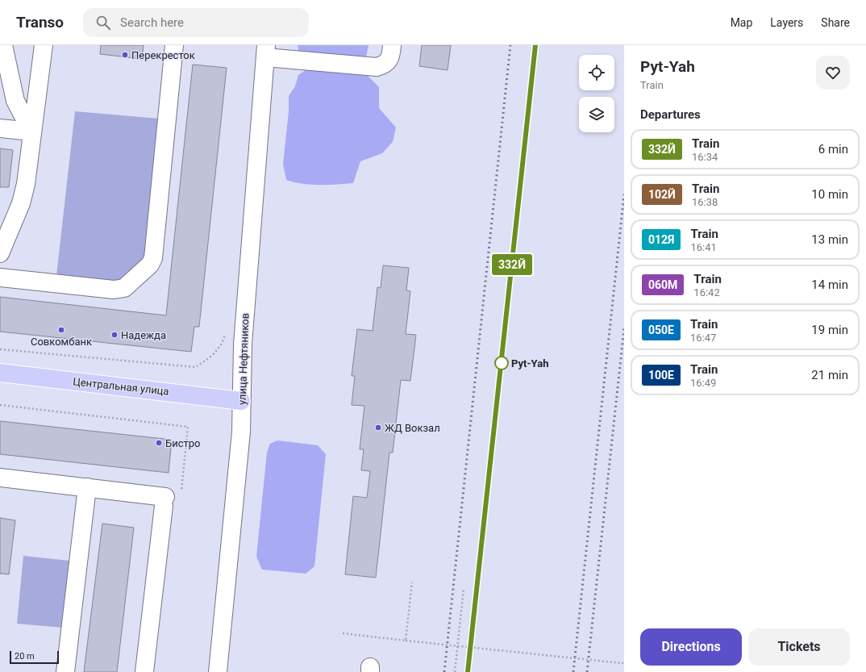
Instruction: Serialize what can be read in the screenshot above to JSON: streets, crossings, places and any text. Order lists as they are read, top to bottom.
{
  "streets": {
    "main road": ["Центральная улица"],
    "street": ["улица Нефтяников"]
  },
  "crossings": [
    ["улица Нефтяников", "Центральная улица"]
  ],
  "places": [
    "Перекресток",
    "Совкомбанк",
    "Надежда",
    "Pyt-Yah",
    "ЖД Вокзал",
    "Бистро"
  ],
  "scale_bar": "20 m",
  "page": {
    "header": "Transo",
    "search": "Search here",
    "nav": ["Map", "Layers", "Share"],
    "on_map": "332Й",
    "heading": [
      ["Pyt-Yah", "Train"],
      "Departures"
    ],
    "list": [
      {
        "mark": "332Й",
        "name": "Train",
        "note": "16:34",
        "value": "6 min"
      },
      {
        "mark": "102Й",
        "name": "Train",
        "note": "16:38",
        "value": "10 min"
      },
      {
        "mark": "012Я",
        "name": "Train",
        "note": "16:41",
        "value": "13 min"
      },
      {
        "mark": "060М",
        "name": "Train",
        "note": "16:42",
        "value": "14 min"
      },
      {
        "mark": "050Е",
        "name": "Train",
        "note": "16:47",
        "value": "19 min"
      },
      {
        "mark": "100Е",
        "name": "Train",
        "note": "16:49",
        "value": "21 min"
      }
    ],
    "buttons": ["Directions", "Tickets"],
    "scale": "20 m"
  }
}
